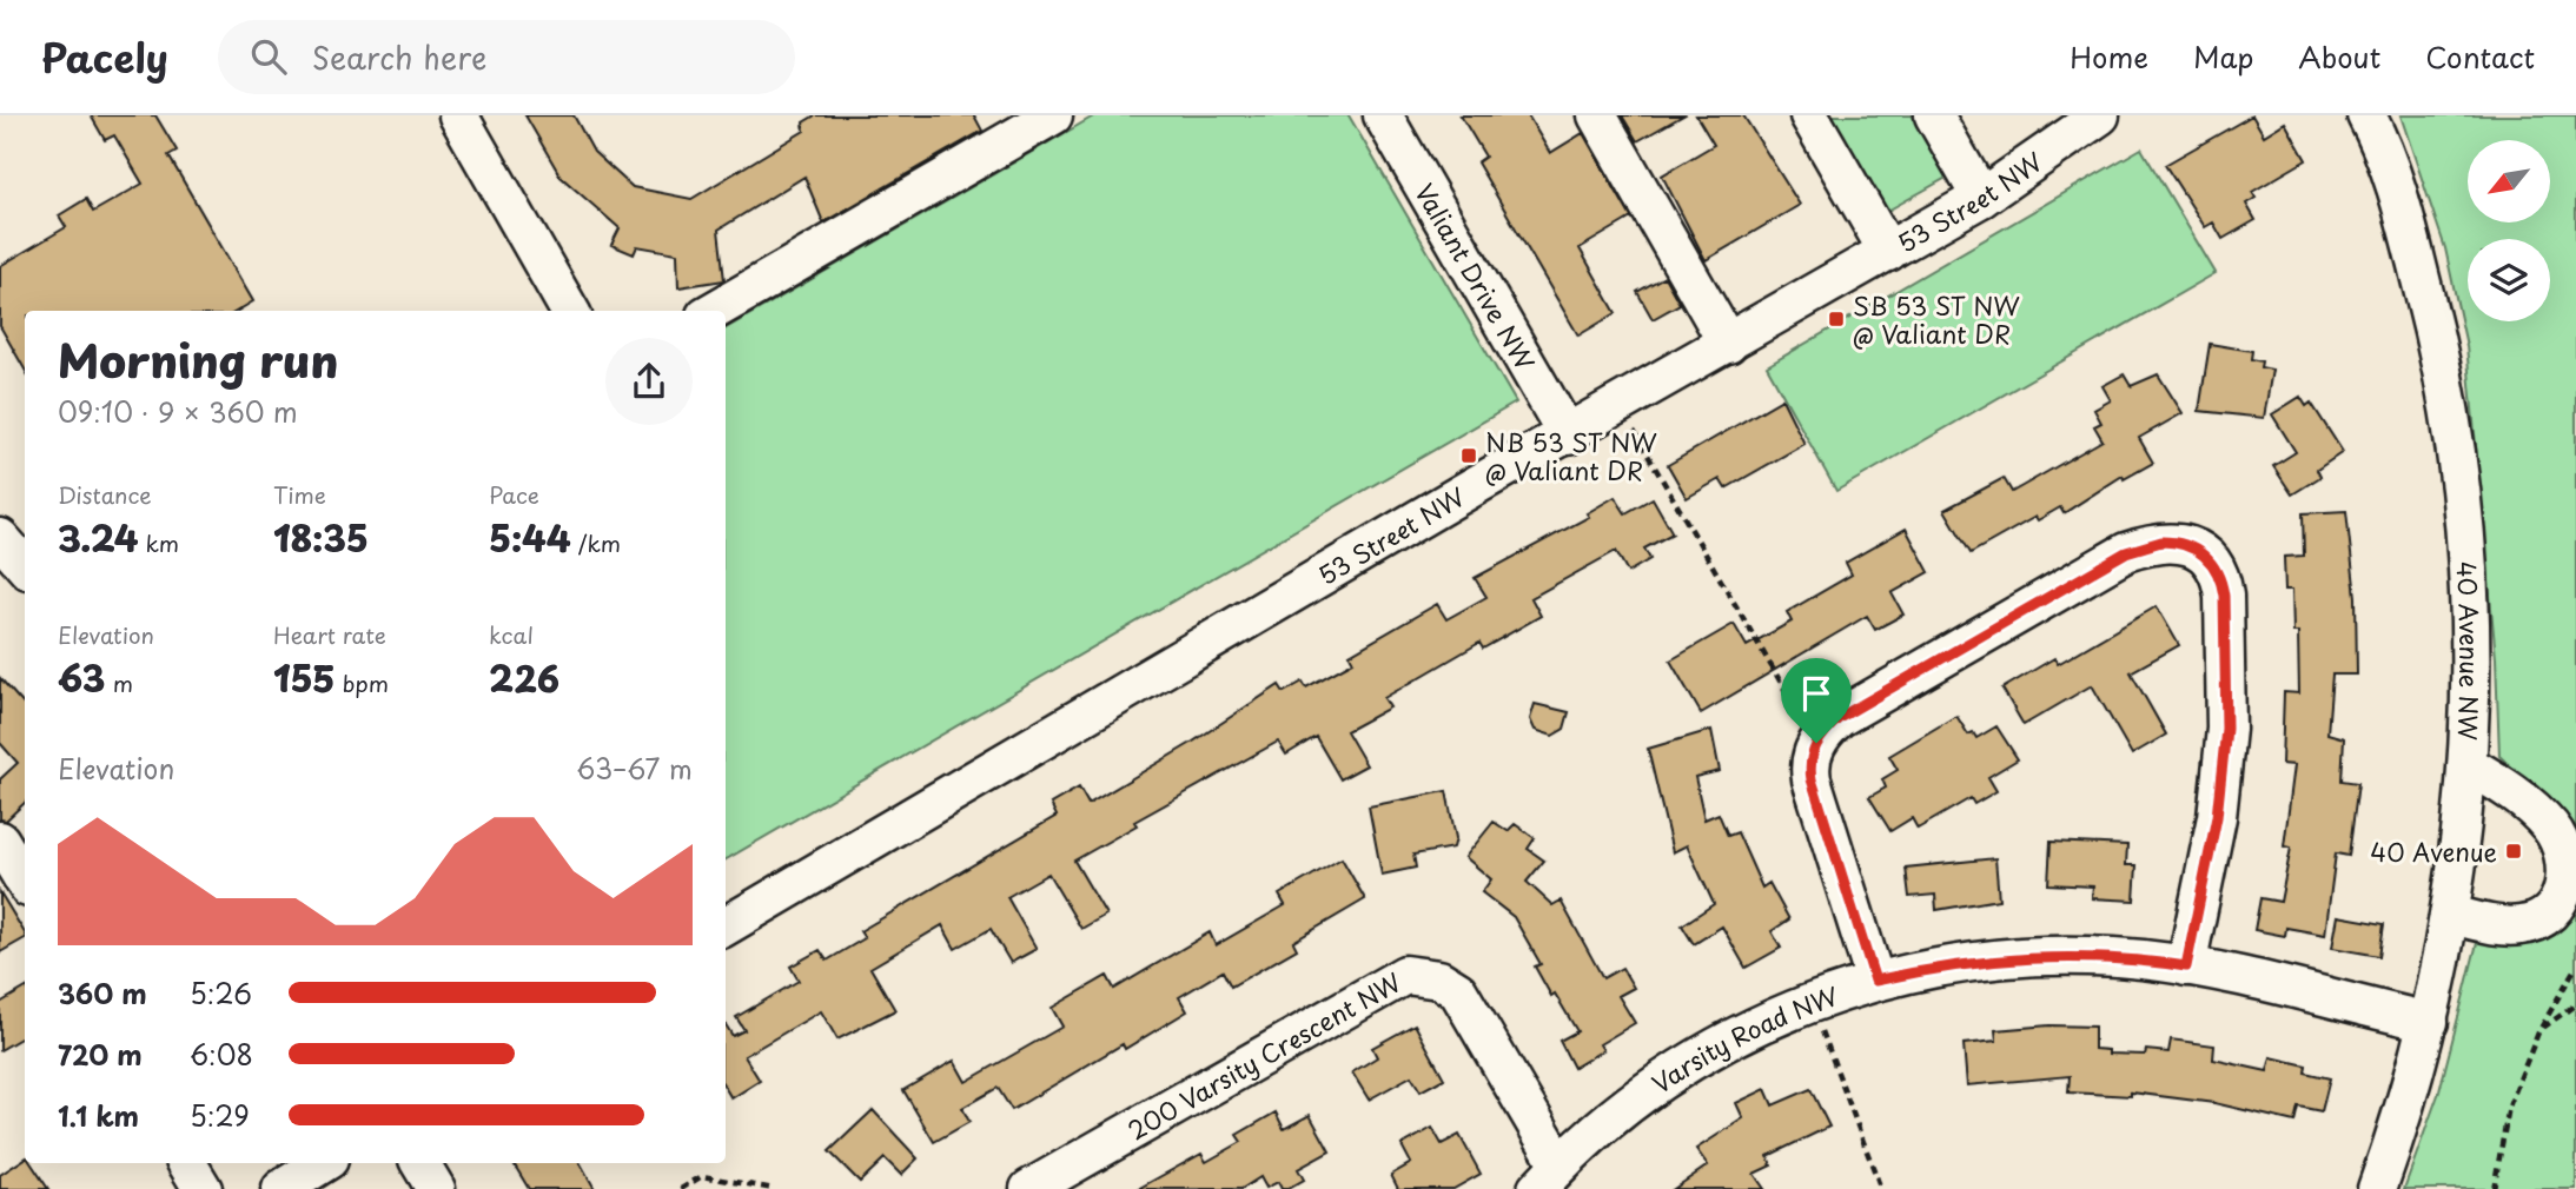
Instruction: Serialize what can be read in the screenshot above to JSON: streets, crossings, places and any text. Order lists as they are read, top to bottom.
{
  "streets": {
    "street": [
      "53 Street NW",
      "Valiant Drive NW",
      "40 Avenue NW",
      "Varsity Road NW",
      "200 Varsity Crescent NW"
    ]
  },
  "crossings": [
    ["53 Street NW", "Valiant Drive NW"],
    ["40 Avenue NW", "Varsity Road NW"],
    ["Varsity Road NW", "200 Varsity Crescent NW"]
  ],
  "places": {
    "transit": ["SB 53 ST NW @ Valiant DR", "NB 53 ST NW @ Valiant DR", "40 Avenue"]
  },
  "north": "bottom left",
  "page": {
    "header": "Pacely",
    "search": "Search here",
    "nav": [
      "Home",
      "Map",
      "About",
      "Contact"
    ],
    "heading": ["Morning run", "09:10 · 9 × 360 m"],
    "stats": [
      ["Distance", "3.24 km"],
      ["Time", "18:35"],
      ["Pace", "5:44 /km"],
      ["Elevation", "63 m"],
      ["Heart rate", "155 bpm"],
      ["kcal", "226"]
    ],
    "chart": ["Elevation", "63–67 m"],
    "list": [
      {
        "name": "360 m",
        "note": "5:26"
      },
      {
        "name": "720 m",
        "note": "6:08"
      },
      {
        "name": "1.1 km",
        "note": "5:29"
      }
    ]
  }
}
